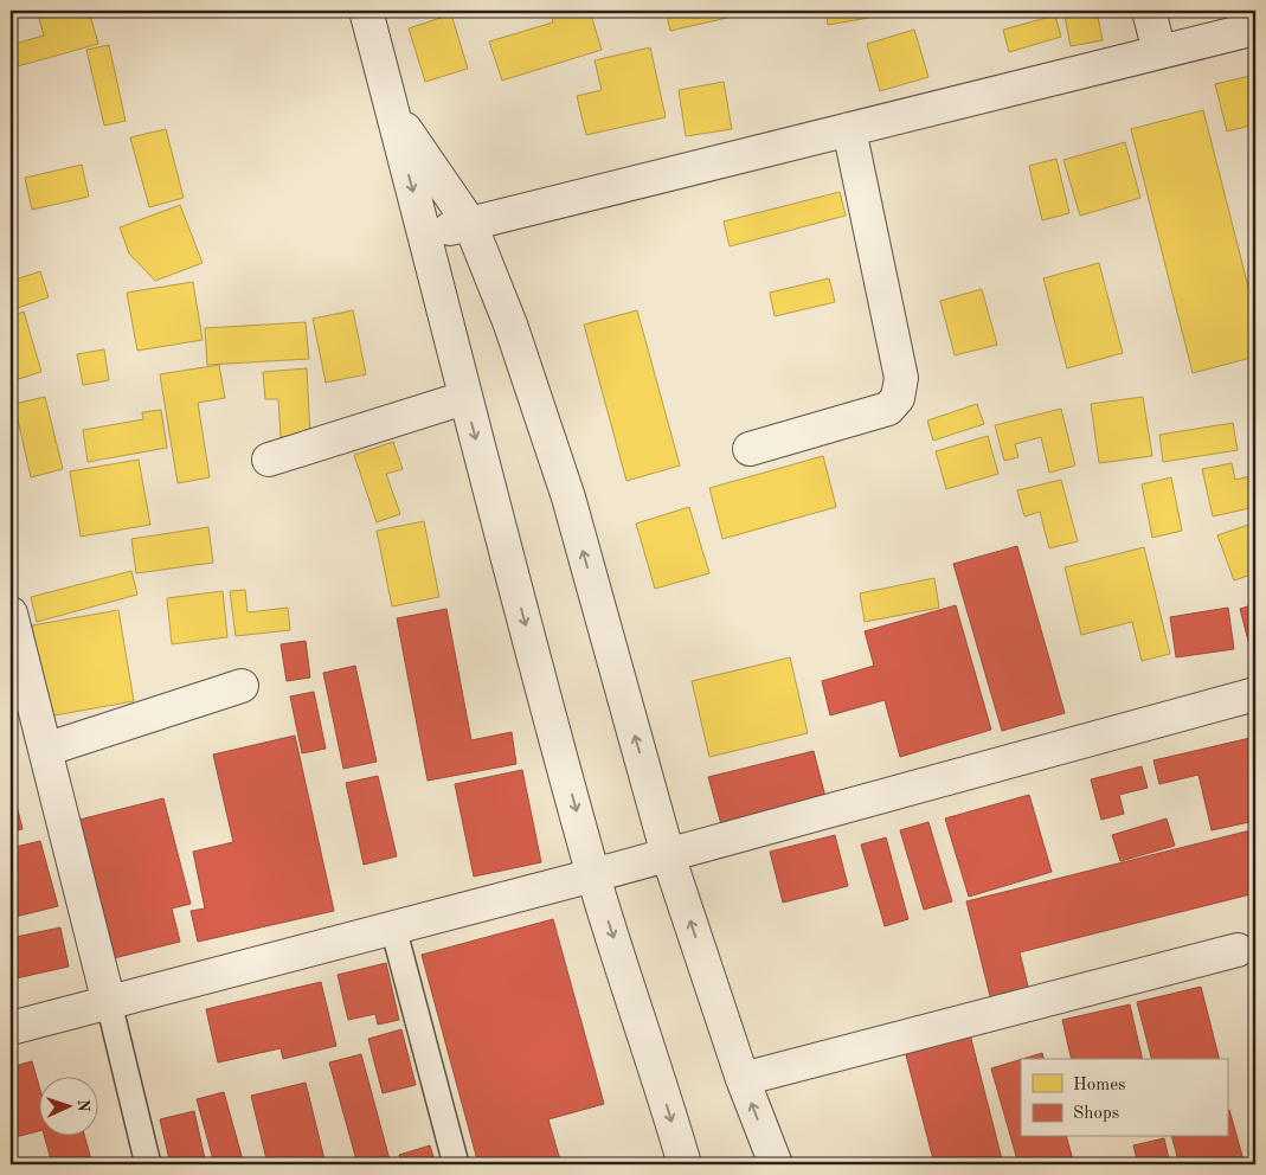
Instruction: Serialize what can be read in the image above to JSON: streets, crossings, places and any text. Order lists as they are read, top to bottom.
{
  "legend": ["Homes", "Shops"],
  "north": "right"
}
